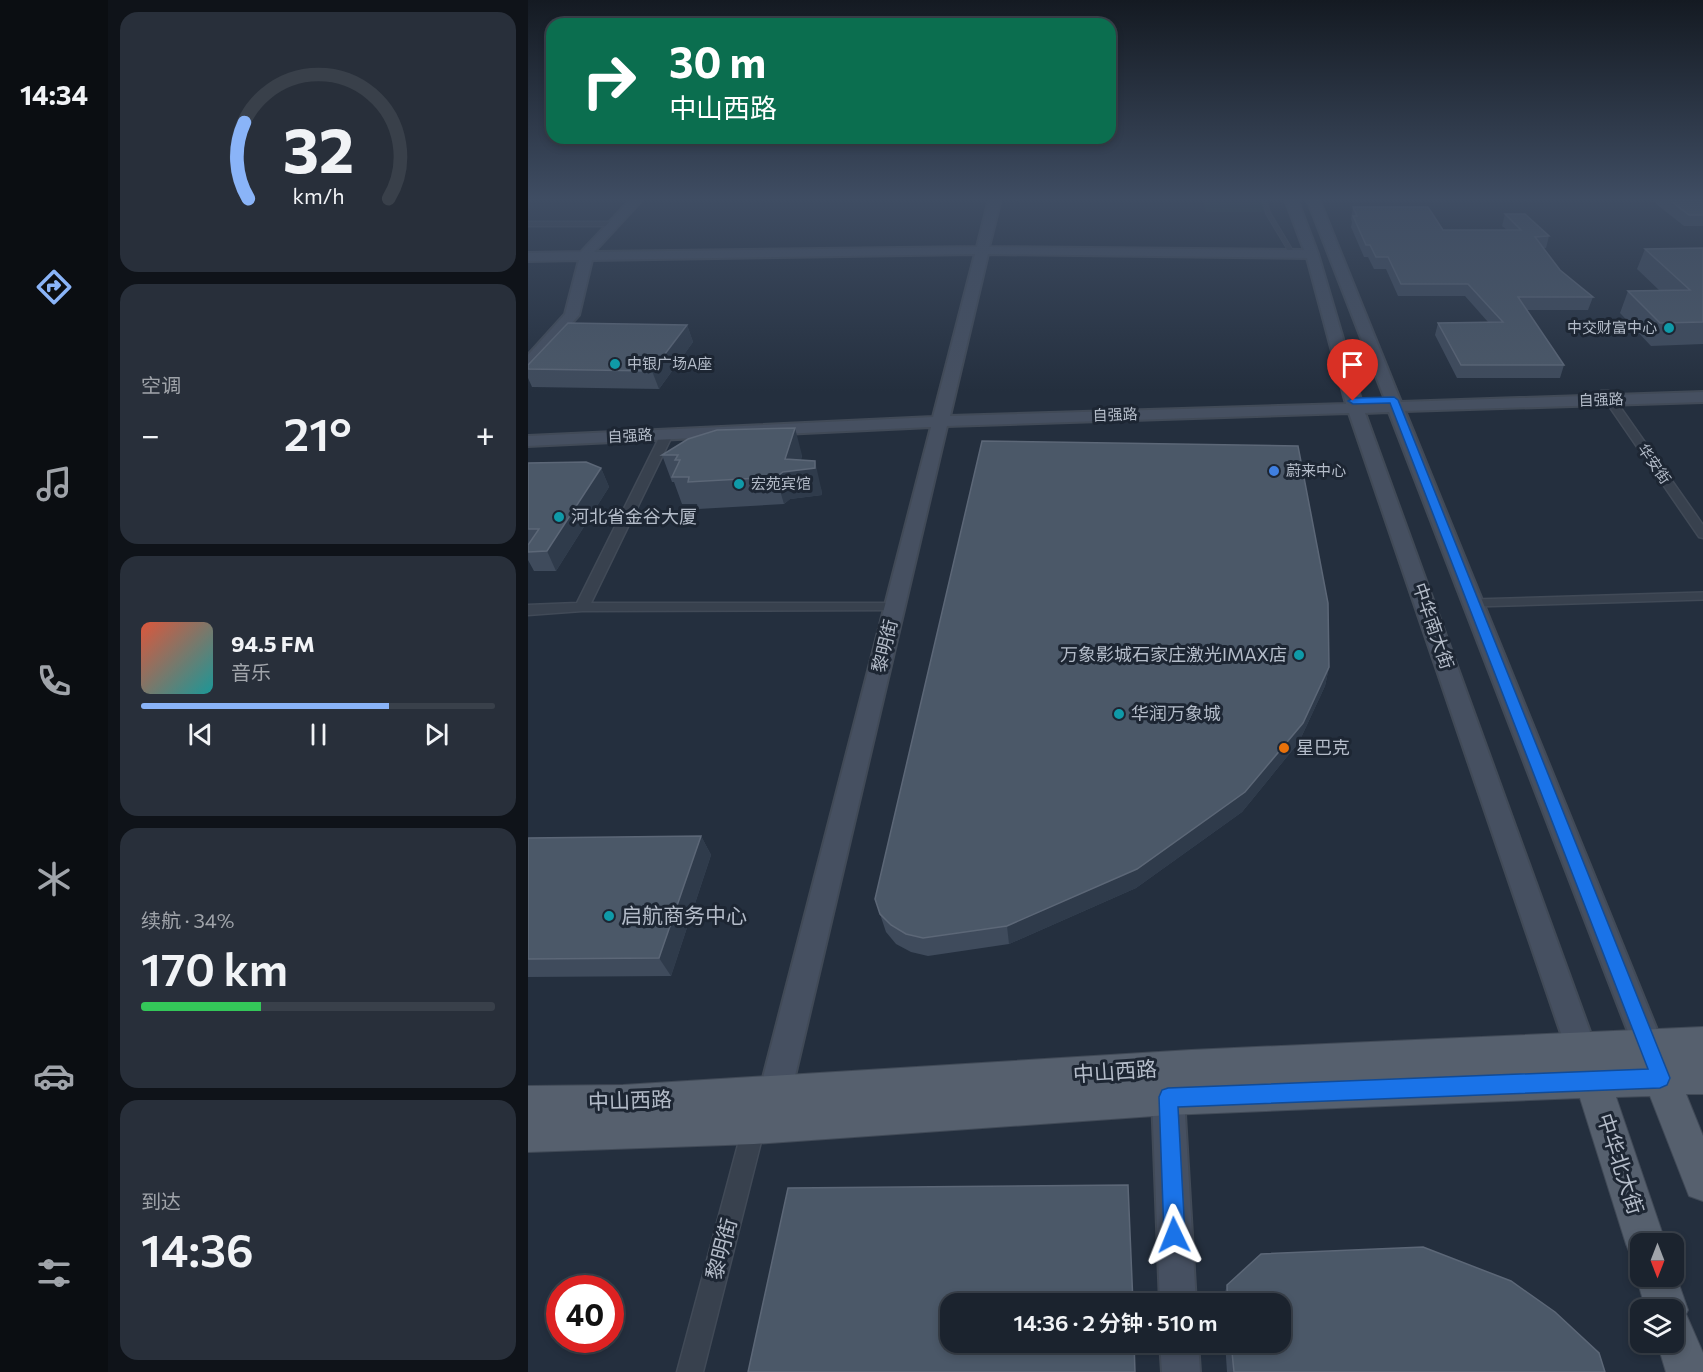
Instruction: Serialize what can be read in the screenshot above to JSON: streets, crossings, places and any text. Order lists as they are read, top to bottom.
{
  "streets": {
    "main road": [
      "自强路",
      "中华南大街",
      "黎明街",
      "中山西路",
      "中华北大街"
    ],
    "street": ["华安街"]
  },
  "crossings": [
    ["自强路", "华安街"],
    ["自强路", "中华南大街"],
    ["自强路", "黎明街"],
    ["中华南大街", "中山西路"],
    ["中华南大街", "中华北大街"],
    ["黎明街", "中山西路"],
    ["中山西路", "中华北大街"]
  ],
  "places": [
    "中交财富中心",
    "中银广场A座",
    "蔚来中心",
    "宏苑宾馆",
    "河北省金谷大厦",
    "万象影城石家庄激光IMAX店",
    "华润万象城",
    "星巴克",
    "启航商务中心"
  ],
  "north": "bottom",
  "page": {
    "tabs": "14:34",
    "turn": ["30 m", "中山西路"],
    "tile": [
      "空调",
      ["续航 · 34%", "170 km"],
      ["到达", "14:36"]
    ],
    "heat": ["−", "21°", "+"],
    "song": ["94.5 FM", "音乐"],
    "limit": "40",
    "trip": "14:36 · 2 分钟 · 510 m",
    "gauge": ["32", "km/h"]
  }
}
